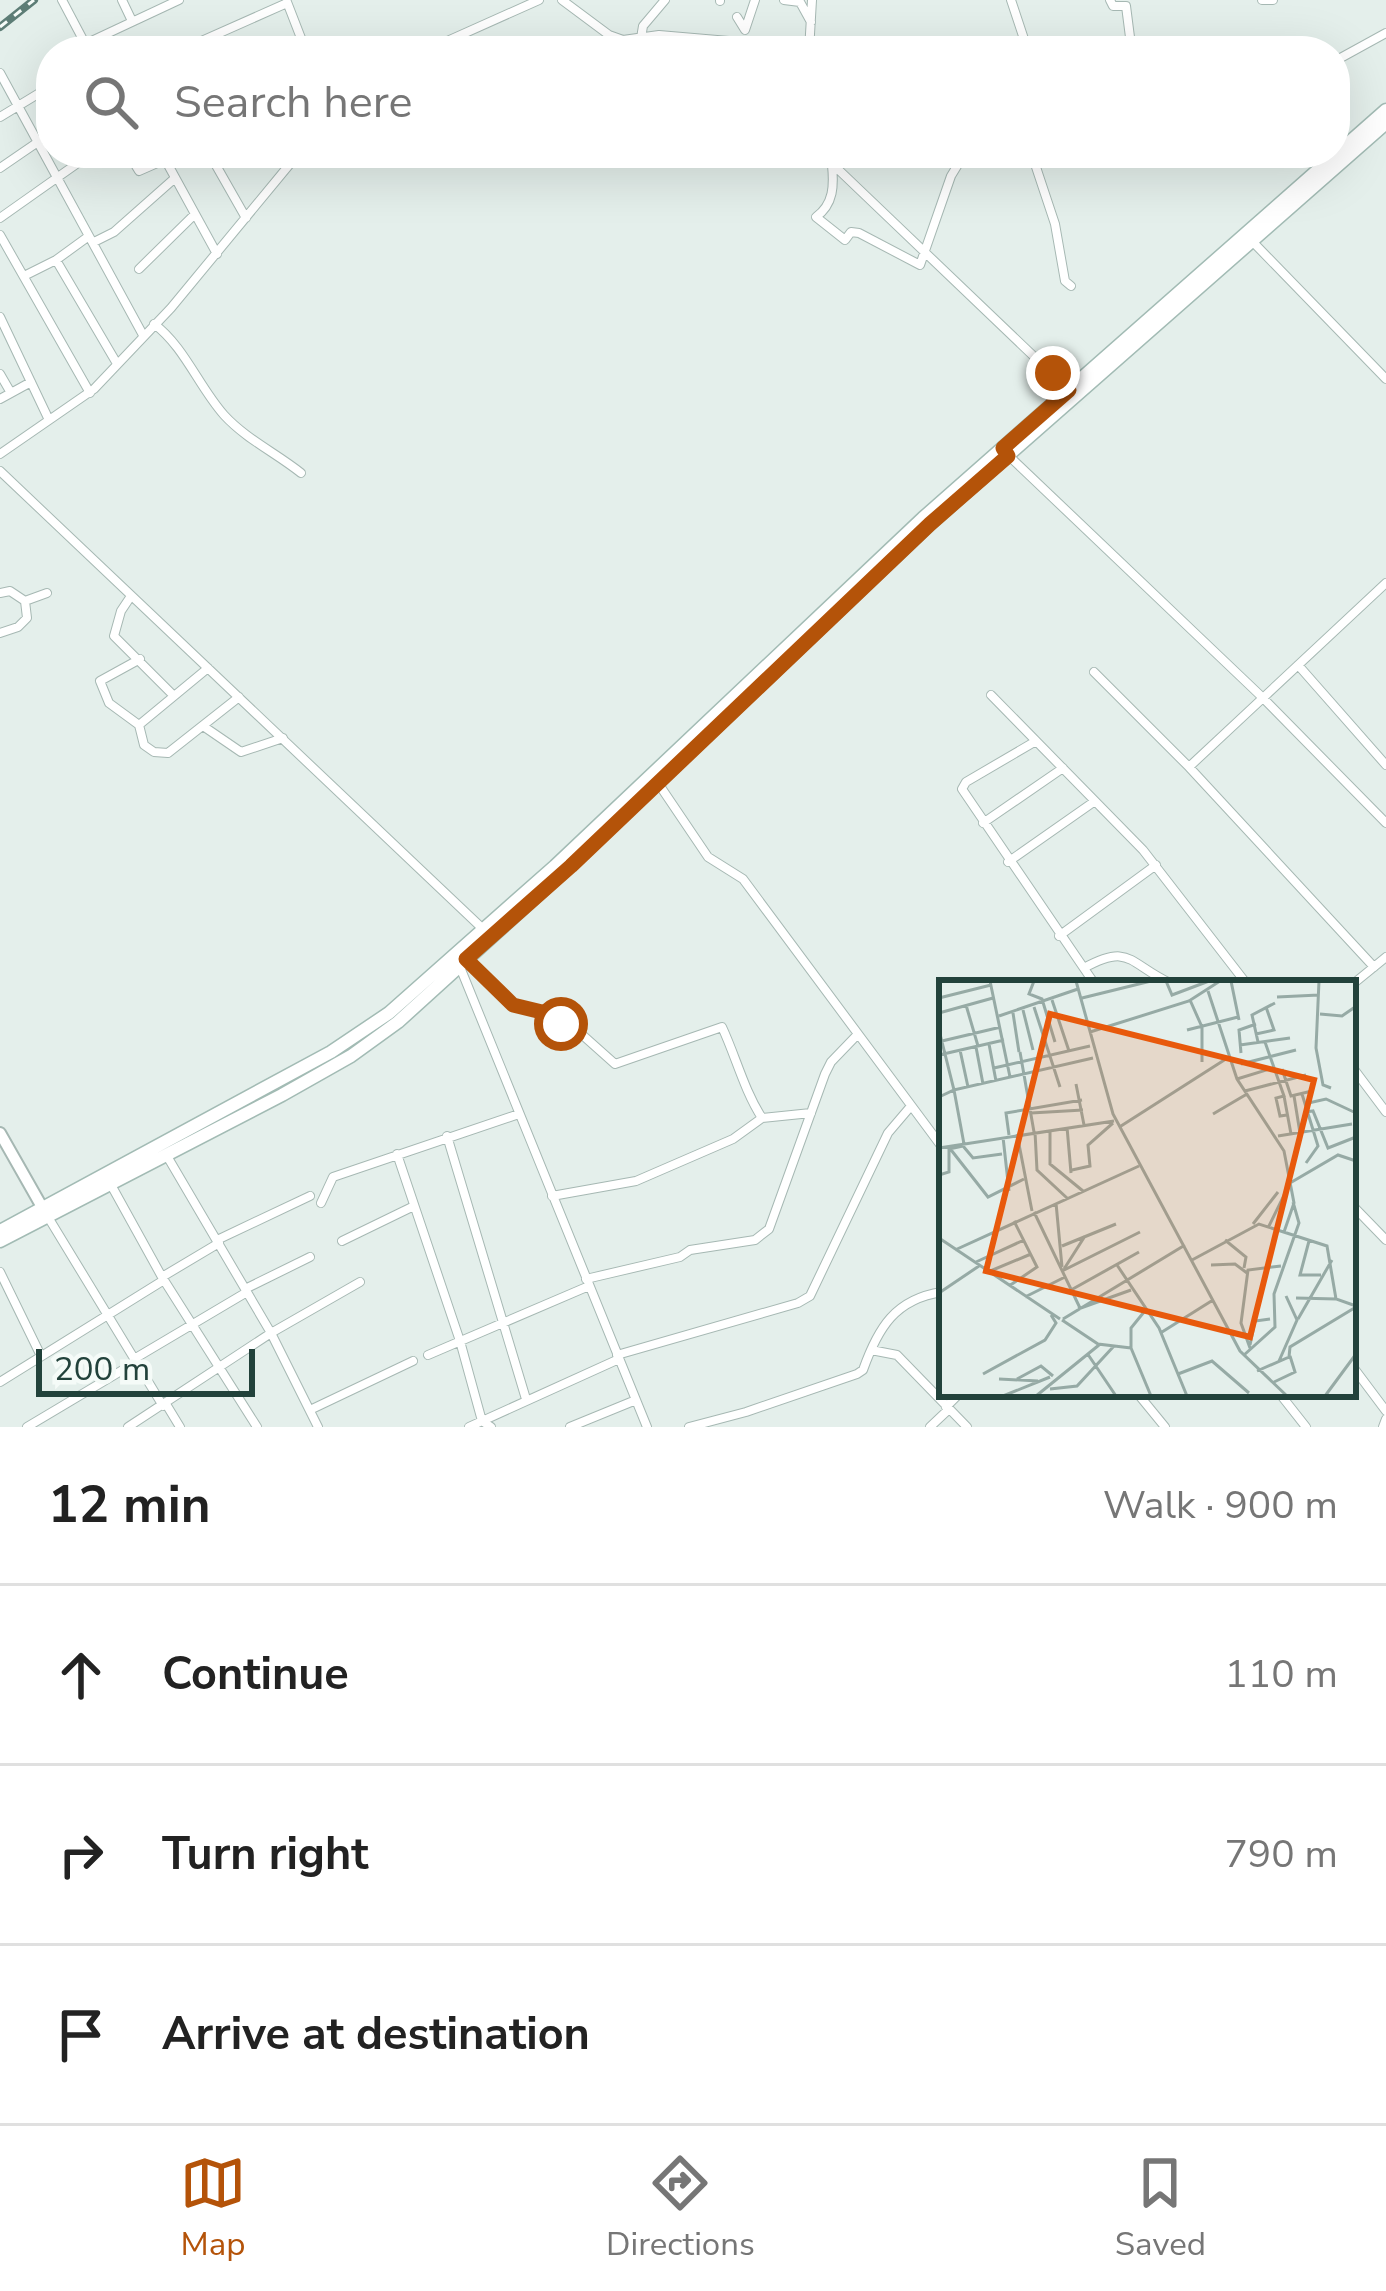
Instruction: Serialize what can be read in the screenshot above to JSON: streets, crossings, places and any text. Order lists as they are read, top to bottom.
{
  "scale_bar": "200 m",
  "page": {
    "search": "Search here",
    "scale": "200 m",
    "heading": ["12 min", "Walk · 900 m"],
    "list": [
      ["Continue", "110 m"],
      ["Turn right", "790 m"],
      "Arrive at destination"
    ],
    "nav": ["Map", "Directions", "Saved"]
  }
}
